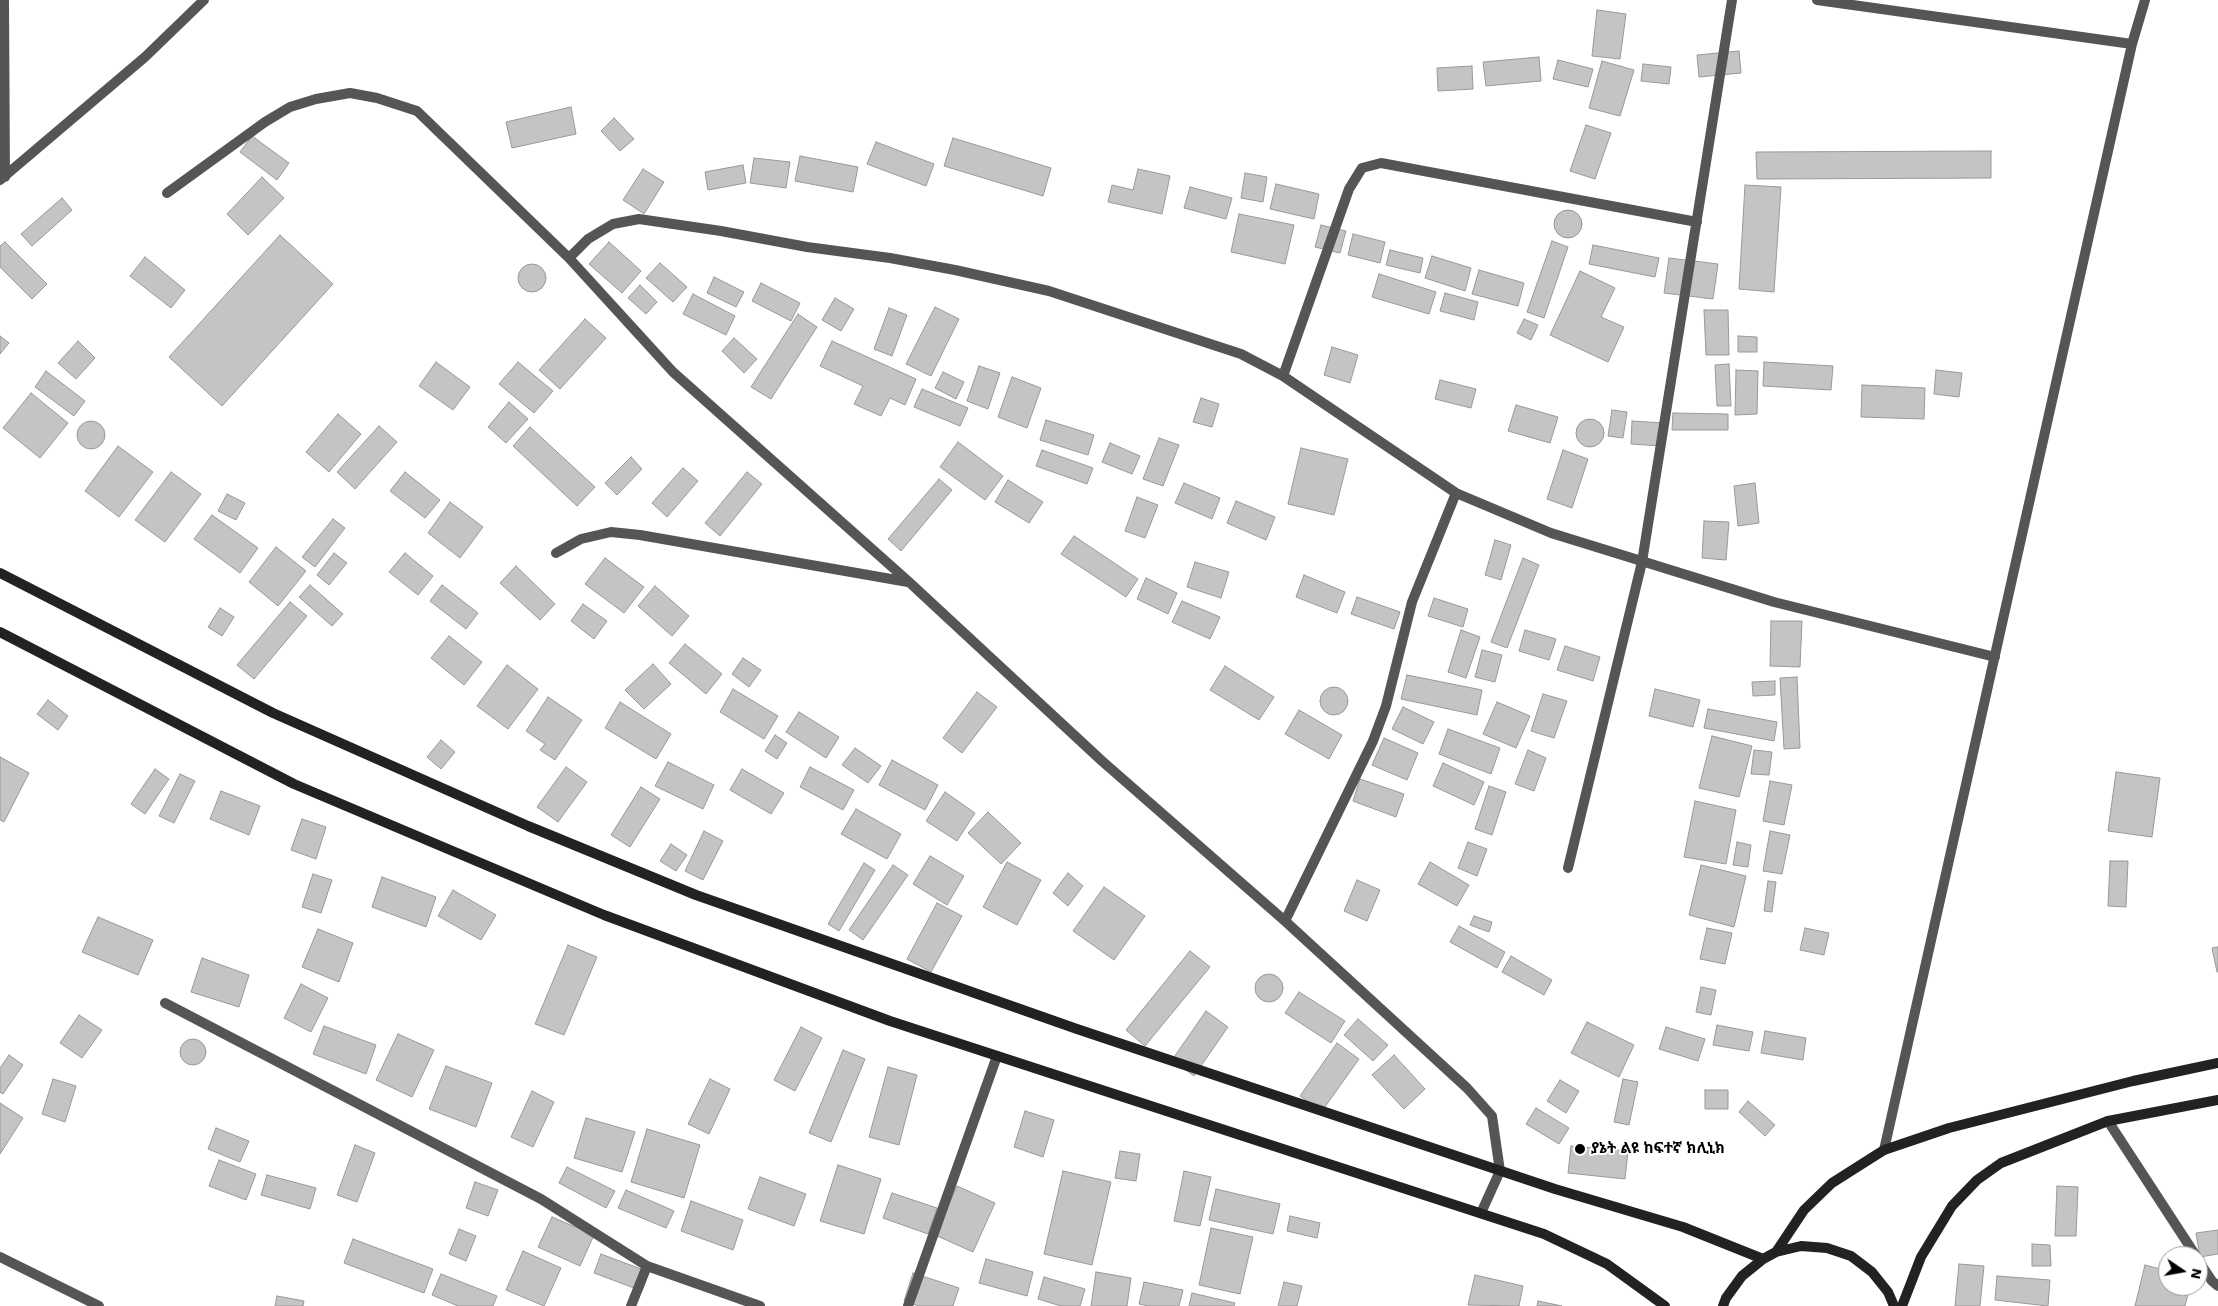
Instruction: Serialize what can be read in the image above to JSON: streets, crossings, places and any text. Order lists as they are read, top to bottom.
{
  "places": ["ያኔት ልዩ ከፍተኛ ክሊኒክ"],
  "north": "right"
}
